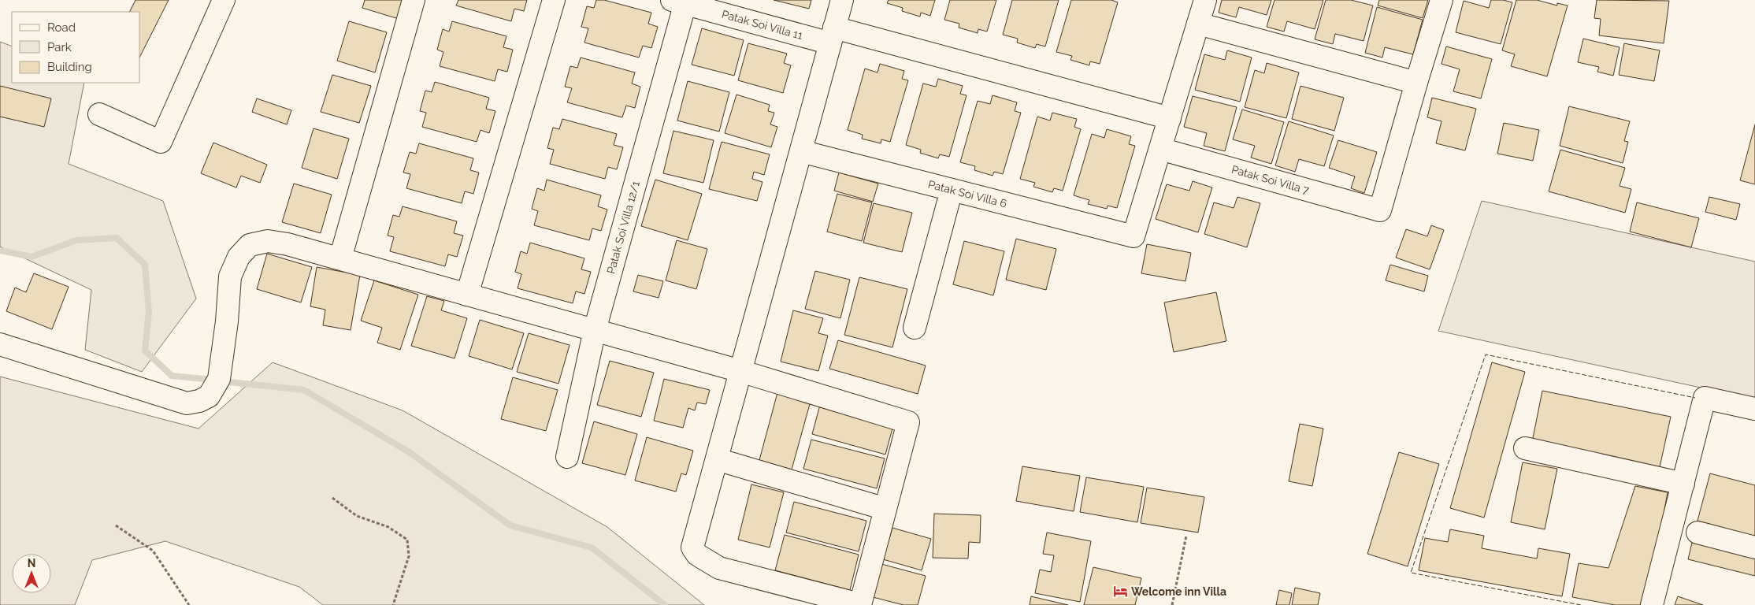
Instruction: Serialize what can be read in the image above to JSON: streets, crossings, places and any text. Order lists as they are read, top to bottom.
{
  "streets": {
    "street": [
      "Patak Soi Villa 11",
      "Patak Soi Villa 7",
      "Patak Soi Villa 6",
      "Patak Soi Villa 12/1"
    ]
  },
  "crossings": [
    ["Patak Soi Villa 11", "Patak Soi Villa 12/1"],
    ["Patak Soi Villa 7", "Patak Soi Villa 6"]
  ],
  "places": {
    "hotel": ["Welcome inn Villa"]
  },
  "legend": ["Road", "Park", "Building"],
  "north": "top"
}
